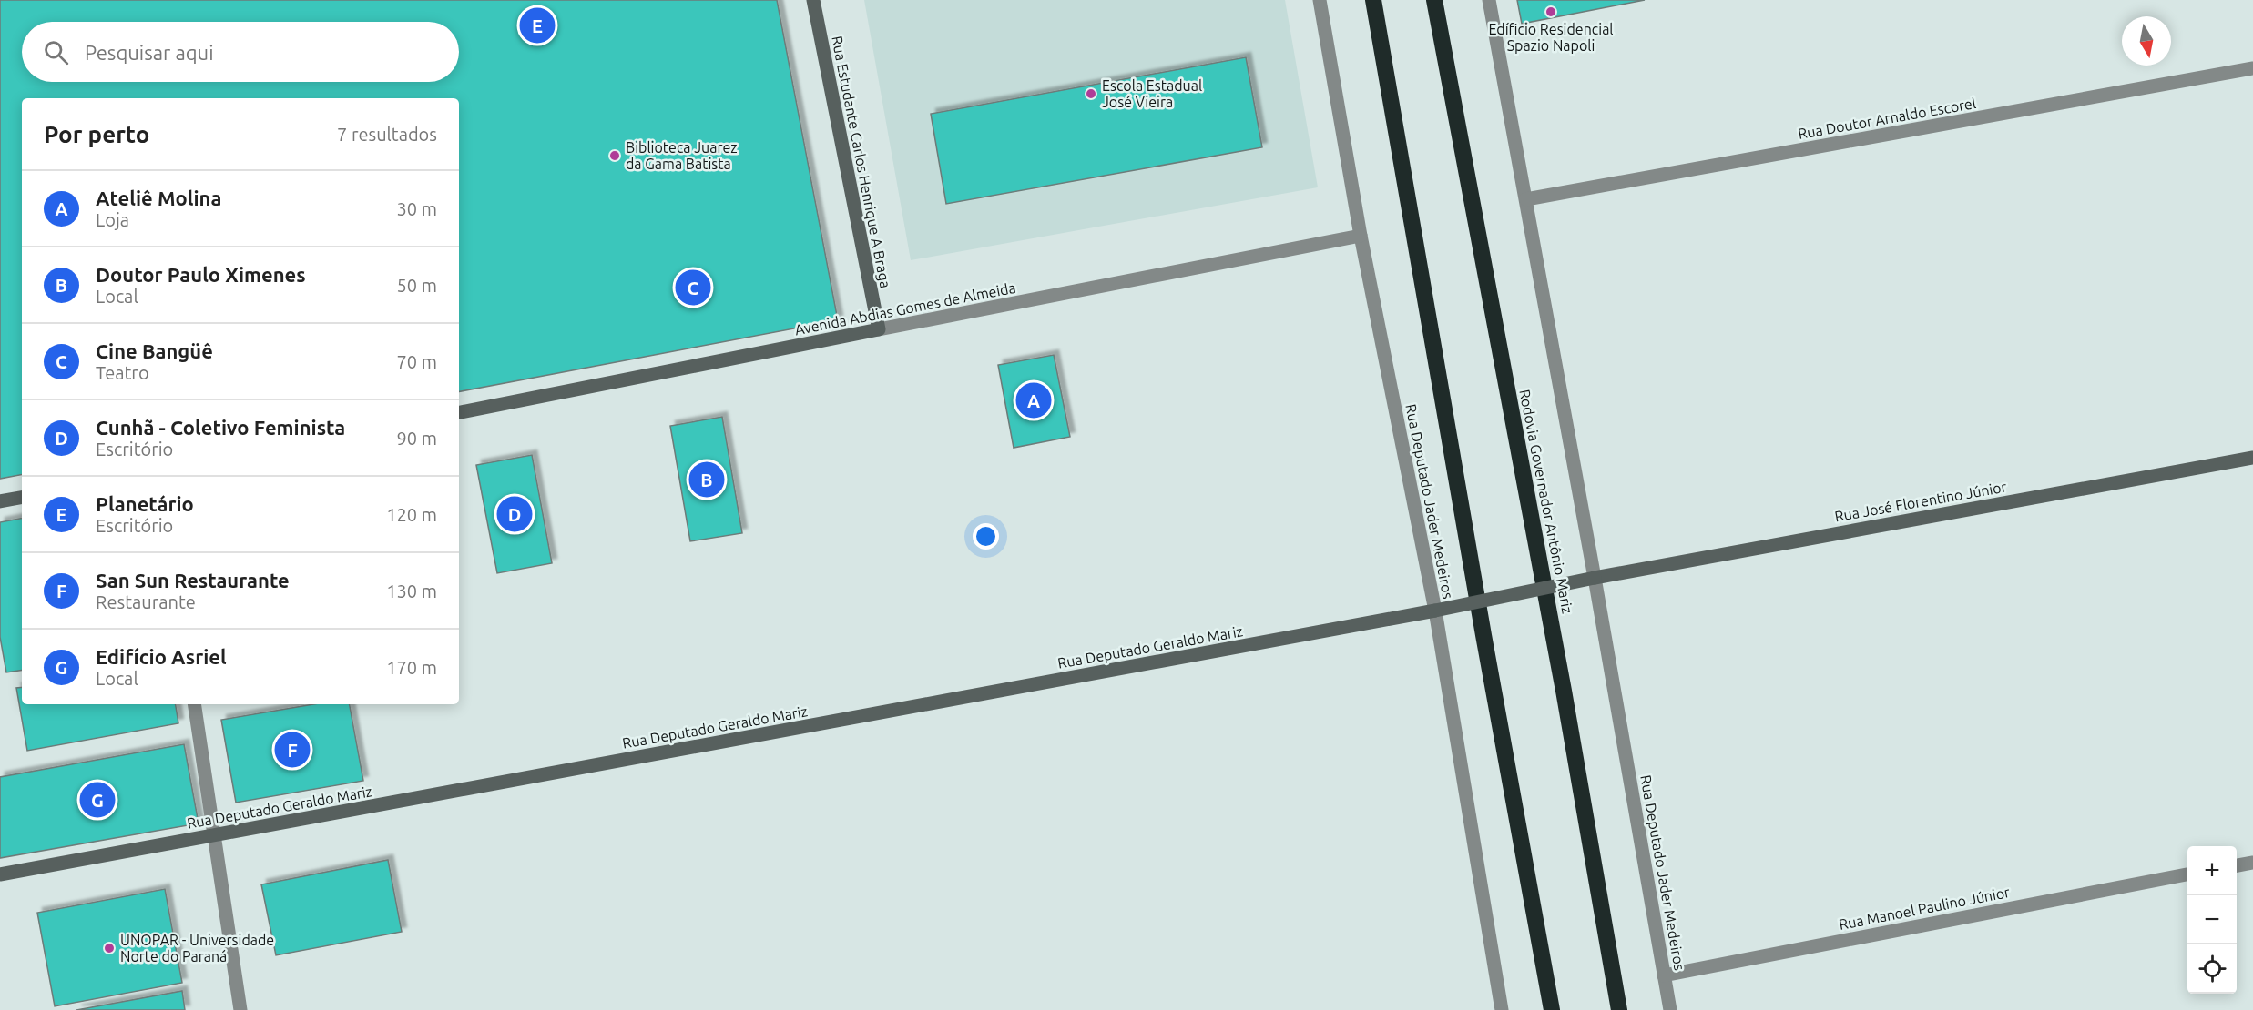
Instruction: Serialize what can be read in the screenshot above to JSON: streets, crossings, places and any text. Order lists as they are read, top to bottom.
{
  "streets": {
    "highway": ["Rodovia Governador Antônio Mariz"],
    "street": [
      "Rua Doutor Arnaldo Escorel",
      "Rua Estudante Carlos Henrique A Braga",
      "Avenida Abdias Gomes de Almeida",
      "Rua Deputado Jader Medeiros",
      "Rua José Florentino Júnior",
      "Rua Deputado Geraldo Mariz",
      "Rua Manoel Paulino Júnior"
    ]
  },
  "crossings": [
    ["Rua Doutor Arnaldo Escorel", "Rua Deputado Jader Medeiros"],
    ["Rua Estudante Carlos Henrique A Braga", "Avenida Abdias Gomes de Almeida"],
    ["Avenida Abdias Gomes de Almeida", "Rua Deputado Jader Medeiros"],
    ["Rua Deputado Jader Medeiros", "Rua José Florentino Júnior"],
    ["Rua Deputado Jader Medeiros", "Rua Deputado Geraldo Mariz"],
    ["Rua Deputado Jader Medeiros", "Rua Manoel Paulino Júnior"],
    ["Rua José Florentino Júnior", "Rua Deputado Geraldo Mariz"]
  ],
  "places": [
    "Edíficio Residencial Spazio Napoli",
    "Escola Estadual José Vieira",
    "Biblioteca Juarez da Gama Batista",
    "UNOPAR - Universidade Norte do Paraná"
  ],
  "north": "bottom",
  "page": {
    "pins": [
      "E",
      "C",
      "A",
      "B",
      "D",
      "F",
      "G"
    ],
    "search": "Pesquisar aqui",
    "heading": ["Por perto", "7 resultados"],
    "list": [
      {
        "mark": "A",
        "name": "Ateliê Molina",
        "note": "Loja",
        "value": "30 m"
      },
      {
        "mark": "B",
        "name": "Doutor Paulo Ximenes",
        "note": "Local",
        "value": "50 m"
      },
      {
        "mark": "C",
        "name": "Cine Bangüê",
        "note": "Teatro",
        "value": "70 m"
      },
      {
        "mark": "D",
        "name": "Cunhã - Coletivo Feminista",
        "note": "Escritório",
        "value": "90 m"
      },
      {
        "mark": "E",
        "name": "Planetário",
        "note": "Escritório",
        "value": "120 m"
      },
      {
        "mark": "F",
        "name": "San Sun Restaurante",
        "note": "Restaurante",
        "value": "130 m"
      },
      {
        "mark": "G",
        "name": "Edifício Asriel",
        "note": "Local",
        "value": "170 m"
      }
    ],
    "map_buttons": ["+", "−"]
  }
}
